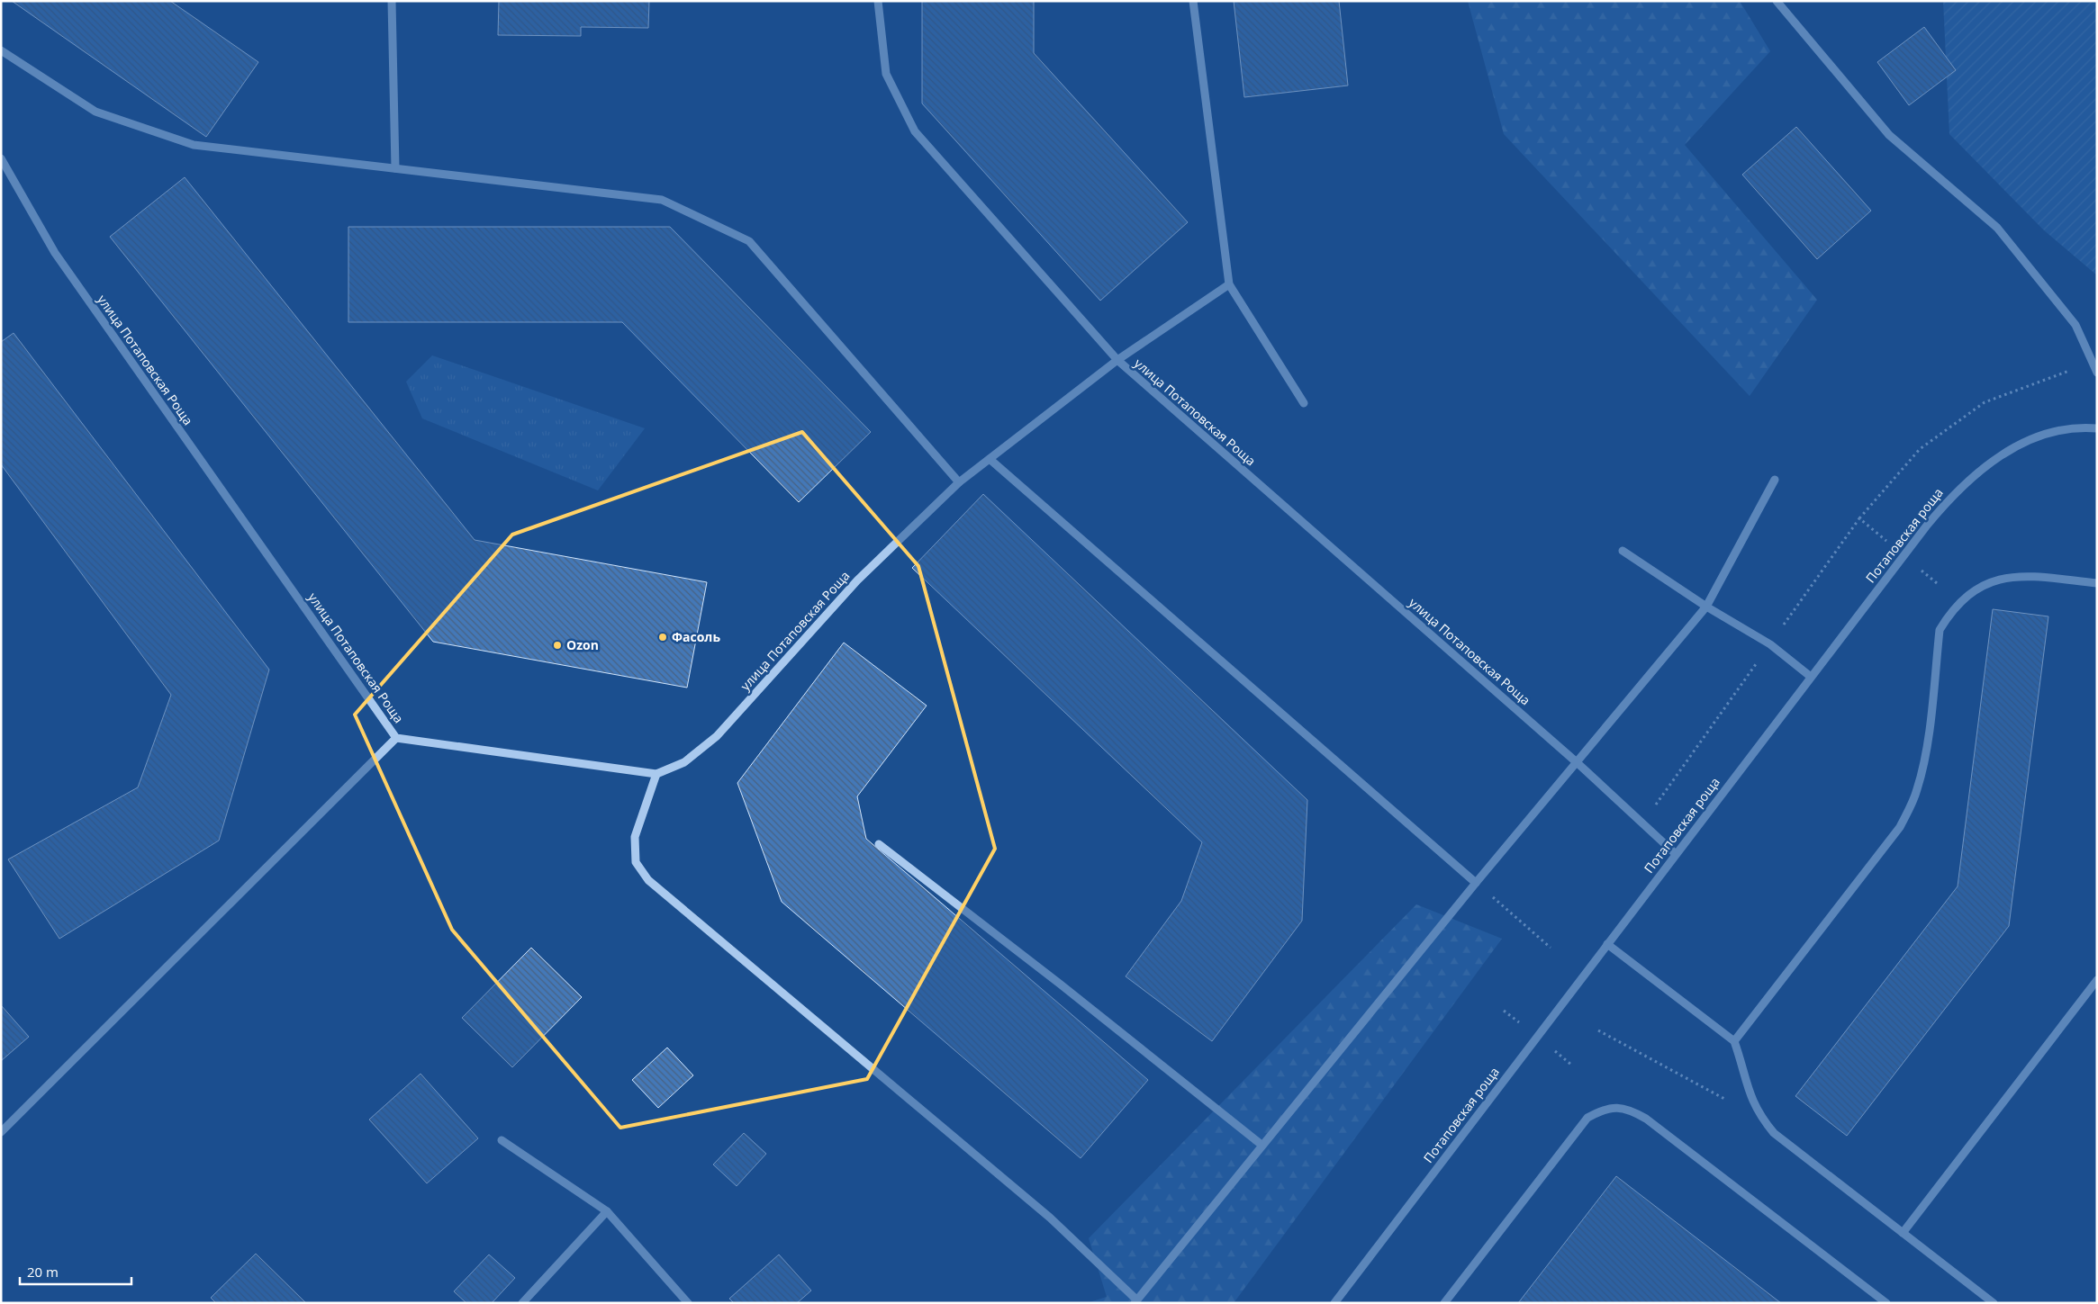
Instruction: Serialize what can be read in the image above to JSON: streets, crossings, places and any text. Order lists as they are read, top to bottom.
{
  "streets": {
    "street": ["улица Потаповская Роща", "Потаповская роща"]
  },
  "crossings": [
    ["улица Потаповская Роща", "Потаповская роща"]
  ],
  "places": ["Фасоль", "Ozon"],
  "scale_bar": "20 m"
}
